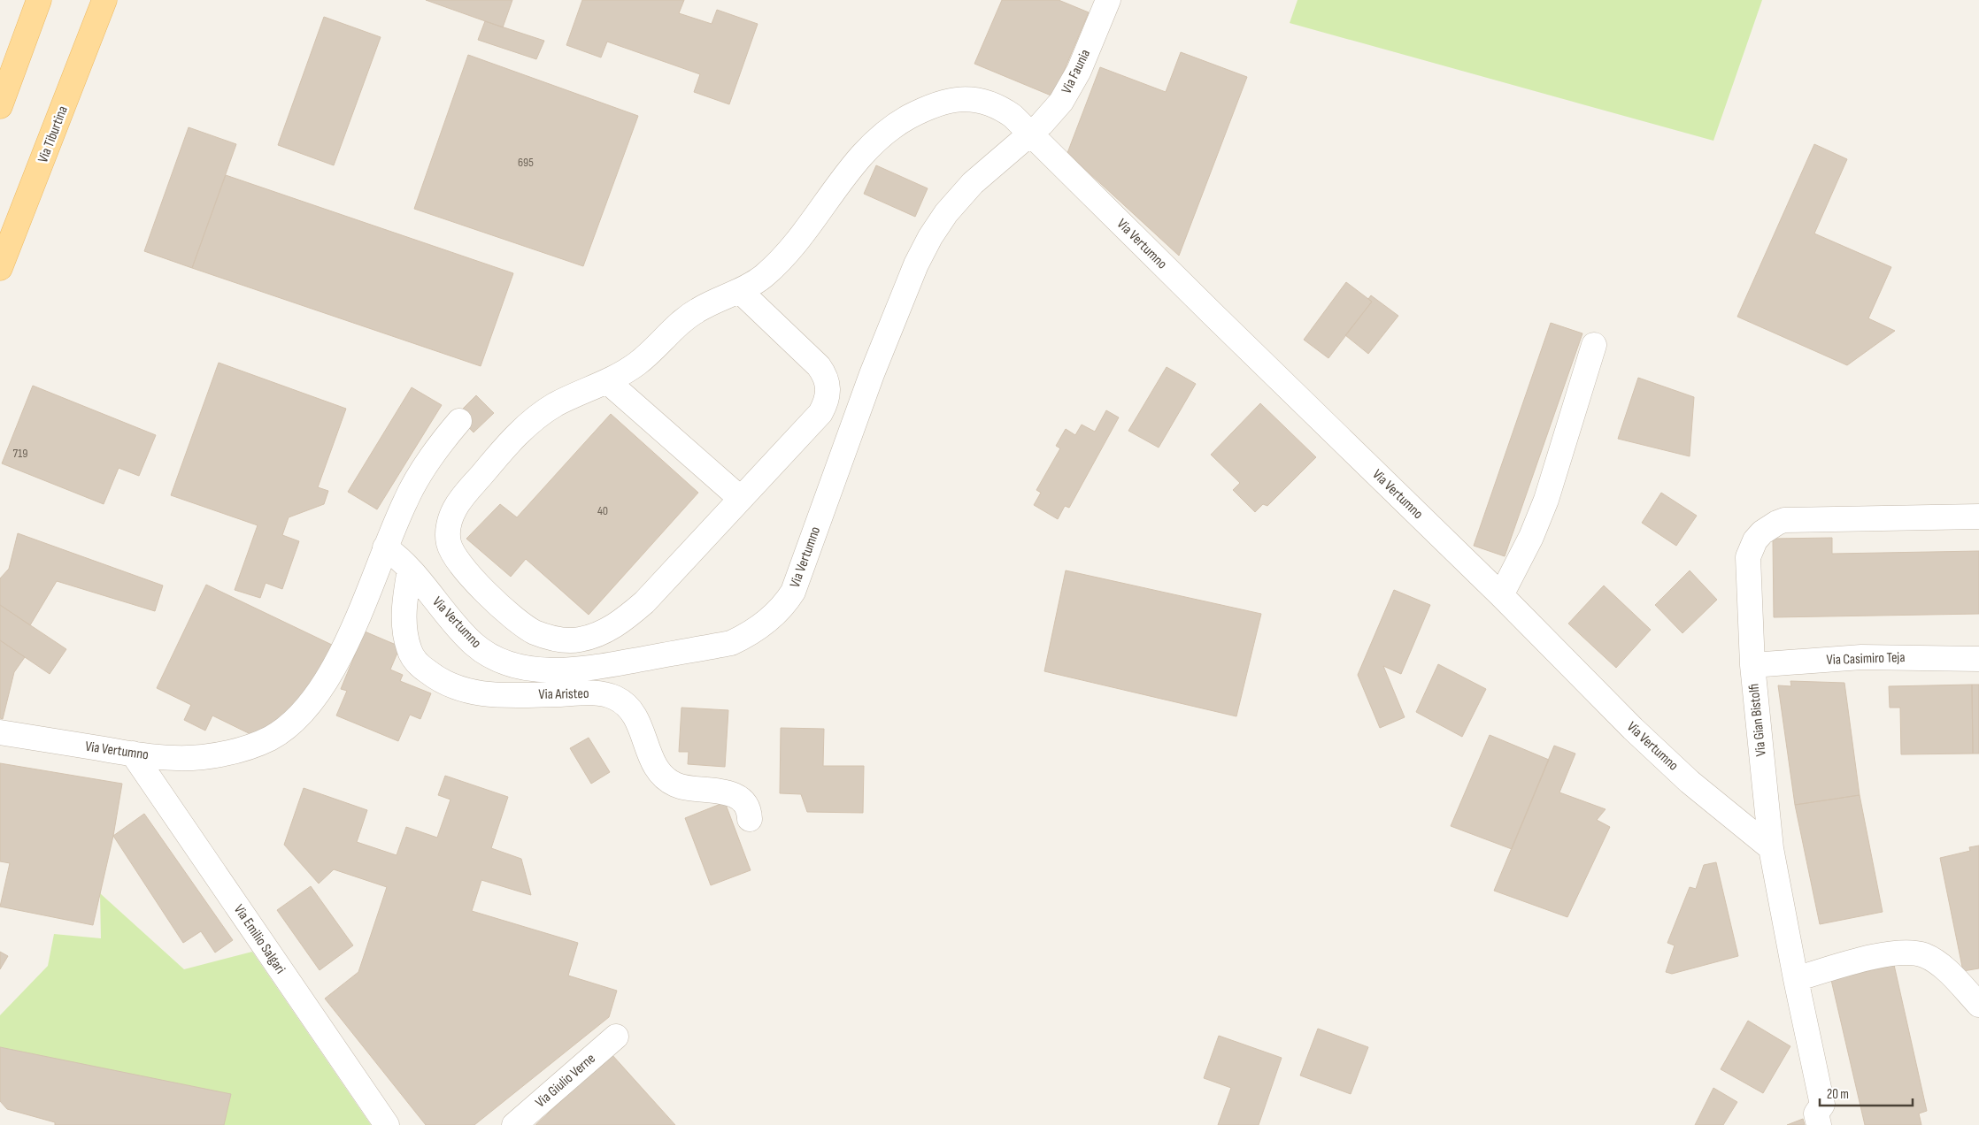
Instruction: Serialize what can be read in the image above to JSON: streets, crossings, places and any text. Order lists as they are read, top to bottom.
{
  "streets": {
    "main road": ["Via Tiburtina"],
    "street": [
      "Via Faunia",
      "Via Vertumno",
      "Via Casimiro Teja",
      "Via Aristeo",
      "Via Gian Bistolfi",
      "Via Emilio Salgari",
      "Via Giulio Verne"
    ]
  },
  "crossings": [
    ["Via Faunia", "Via Vertumno"],
    ["Via Vertumno", "Via Aristeo"],
    ["Via Vertumno", "Via Gian Bistolfi"],
    ["Via Vertumno", "Via Emilio Salgari"],
    ["Via Casimiro Teja", "Via Gian Bistolfi"]
  ],
  "house_numbers": ["695", "719", "40"],
  "scale_bar": "20 m"
}
